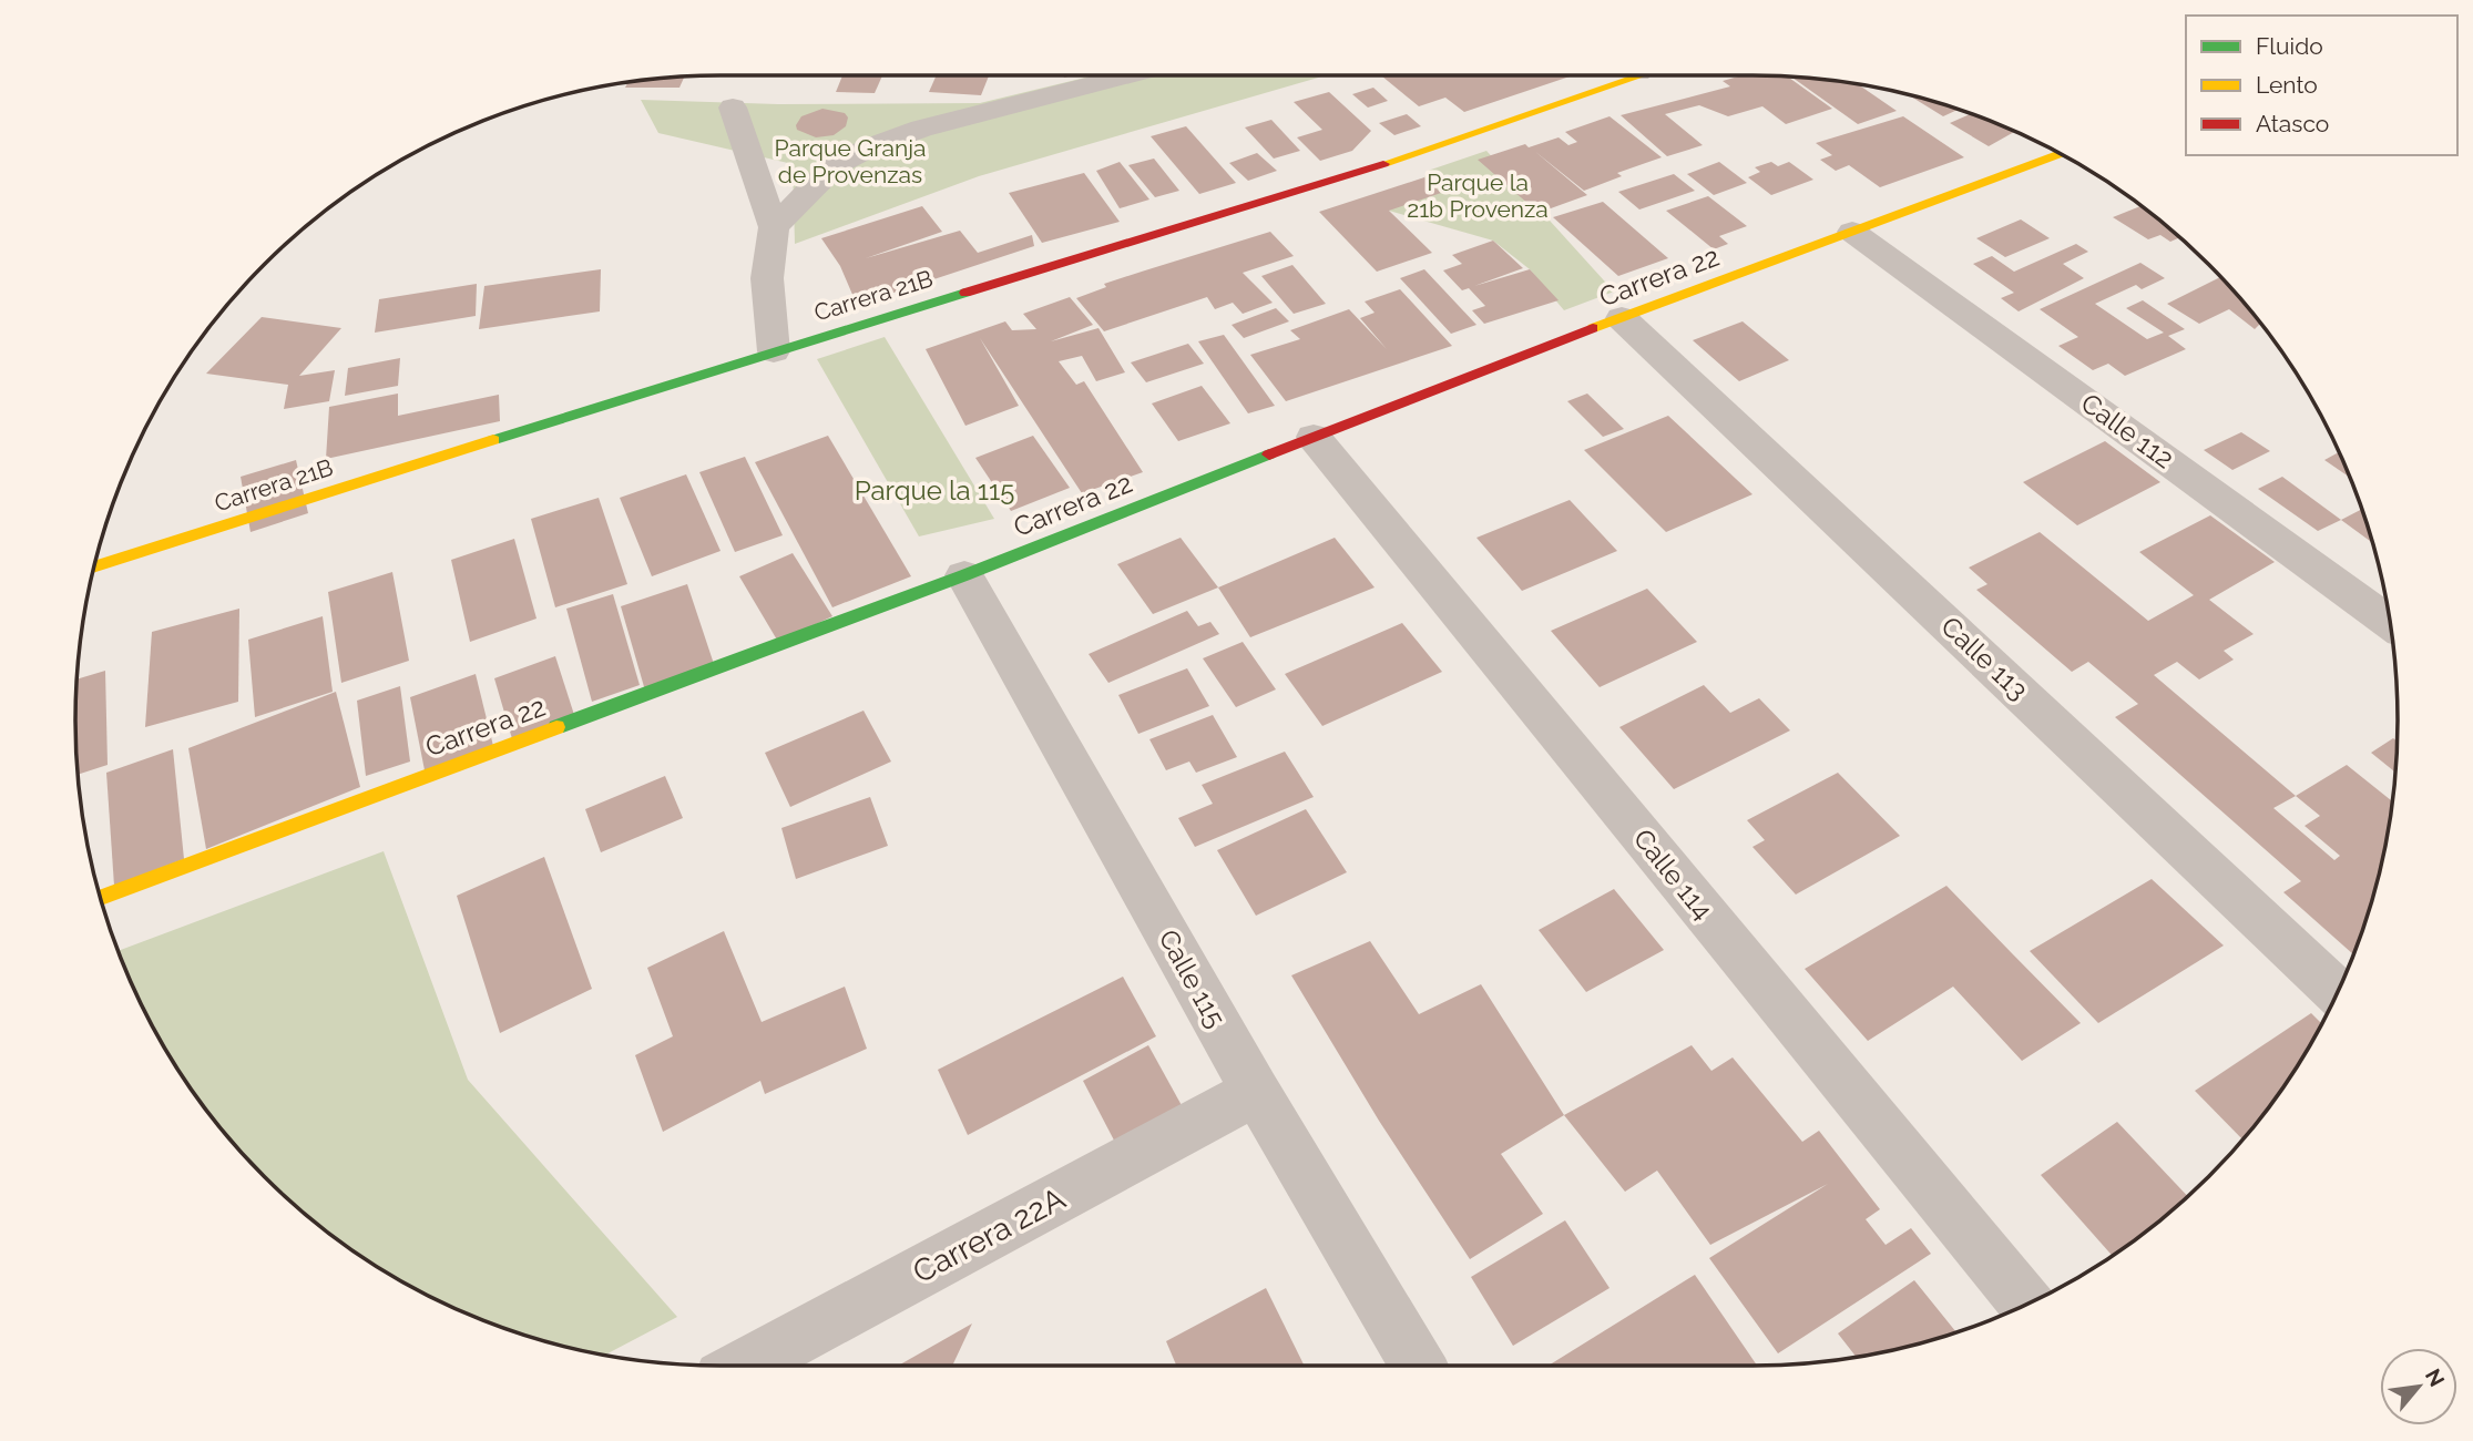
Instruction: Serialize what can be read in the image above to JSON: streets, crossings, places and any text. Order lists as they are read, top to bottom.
{
  "streets": {
    "street": [
      "Carrera 22",
      "Carrera 21B",
      "Calle 112",
      "Calle 113",
      "Calle 114",
      "Calle 115",
      "Carrera 22A"
    ]
  },
  "crossings": [
    ["Carrera 22", "Calle 112"],
    ["Carrera 22", "Calle 113"],
    ["Carrera 22", "Calle 114"],
    ["Carrera 22", "Calle 115"],
    ["Calle 115", "Carrera 22A"]
  ],
  "parks": ["Parque Granja de Provenzas", "Parque la 21b Provenza", "Parque la 115"],
  "legend": ["Fluido", "Lento", "Atasco"],
  "north": "top right"
}
